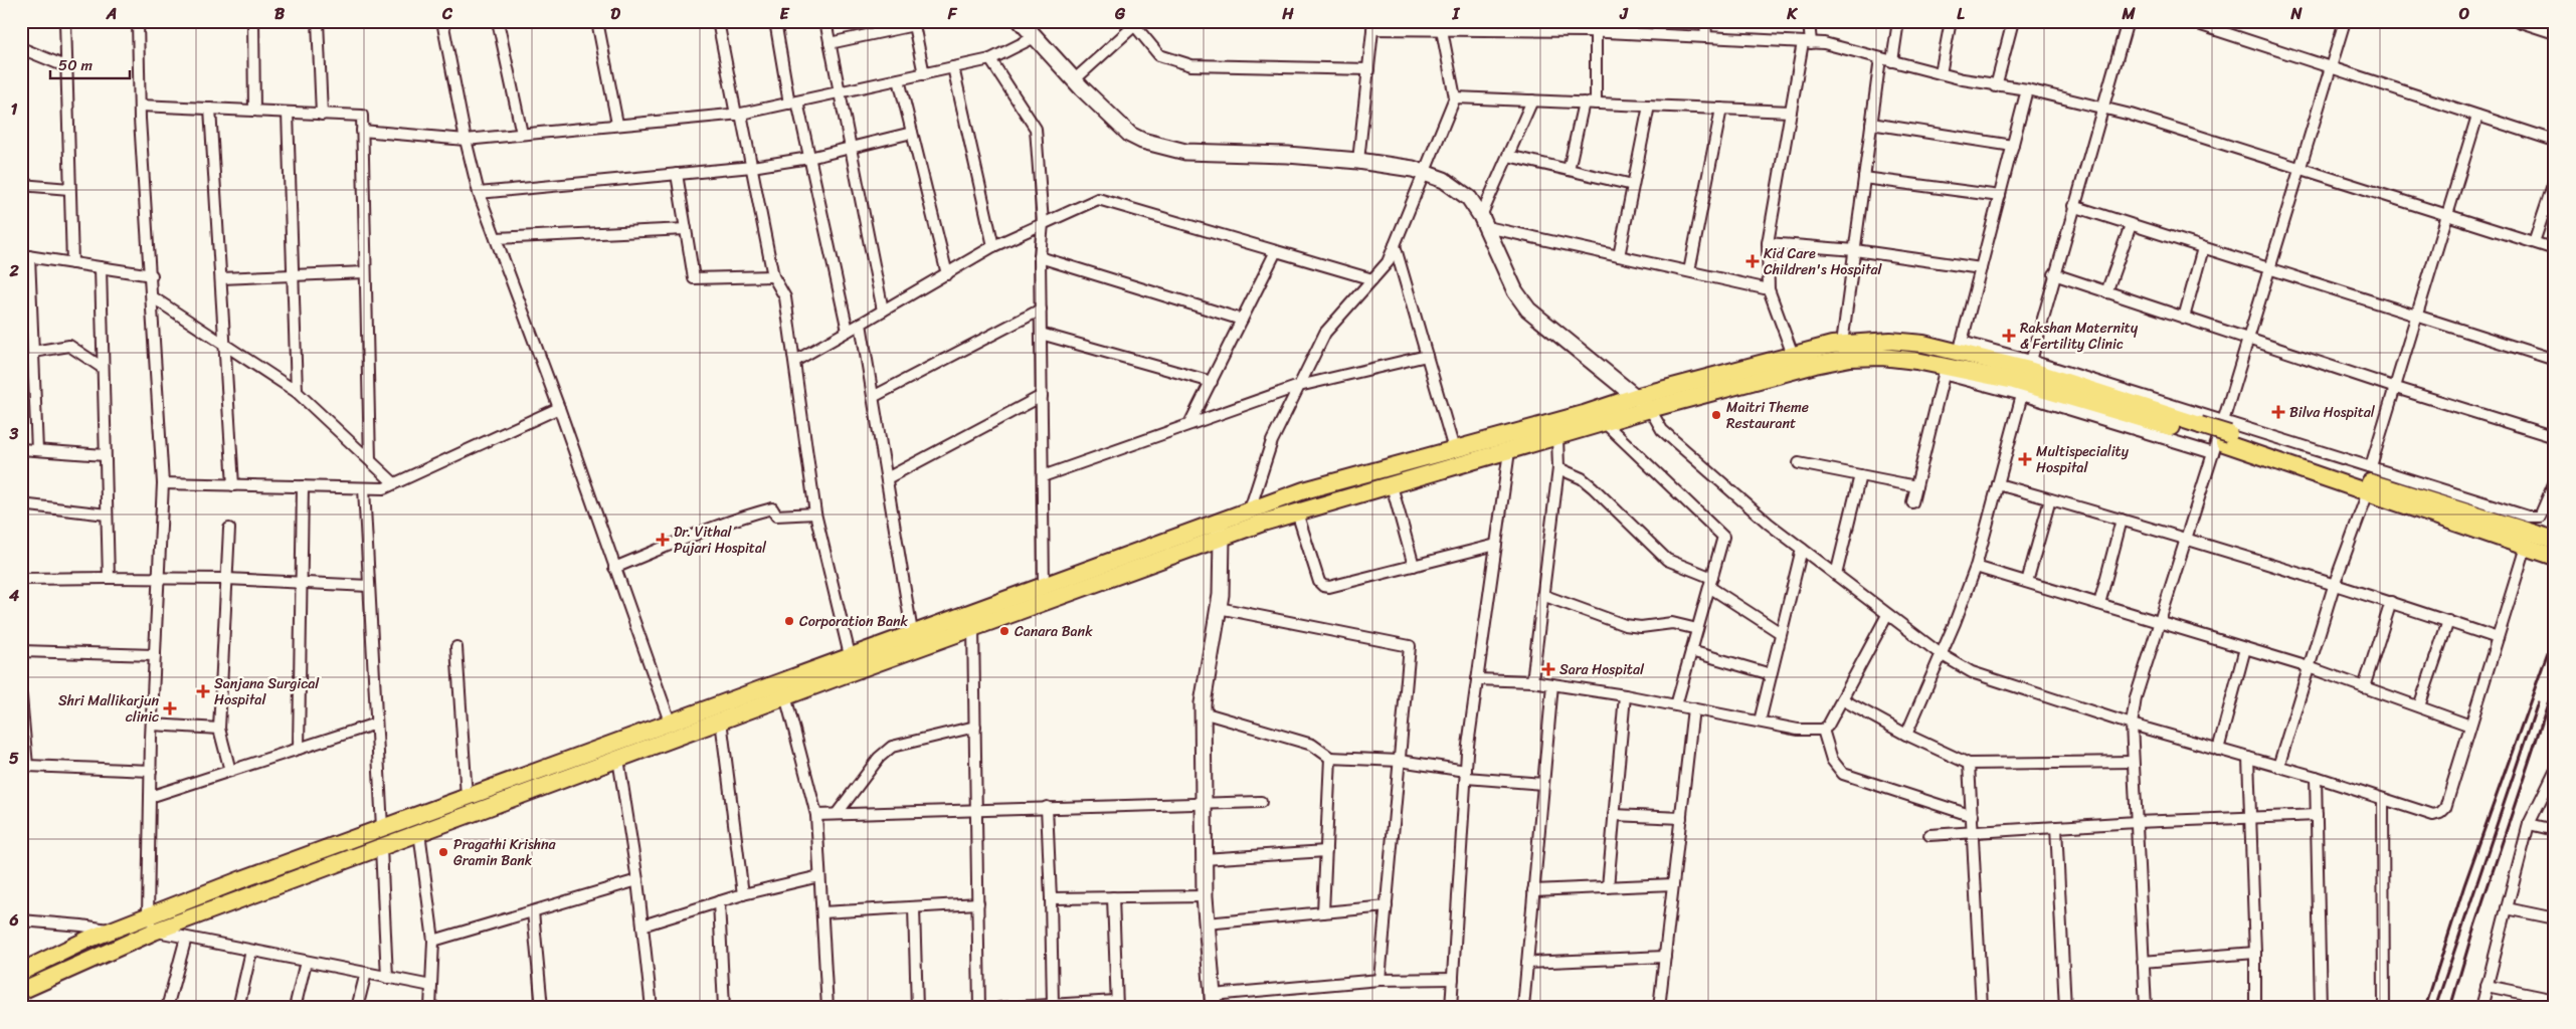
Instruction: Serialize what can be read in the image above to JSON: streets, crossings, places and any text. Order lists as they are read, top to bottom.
{
  "places": {
    "health": [
      "Kid Care Children's Hospital",
      "Rakshan Maternity & Fertility Clinic",
      "Bilva Hospital",
      "Multispeciality Hospital",
      "Dr. Vithal Pujari Hospital",
      "Sara Hospital",
      "Sanjana Surgical Hospital",
      "Shri Mallikarjun clinic"
    ],
    "other": [
      "Maitri Theme Restaurant",
      "Corporation Bank",
      "Canara Bank",
      "Pragathi Krishna Gramin Bank"
    ]
  },
  "scale_bar": "50 m",
  "grid": {
    "columns": [
      "A",
      "B",
      "C",
      "D",
      "E",
      "F",
      "G",
      "H",
      "I",
      "J",
      "K",
      "L",
      "M",
      "N",
      "O"
    ],
    "rows": [
      "1",
      "2",
      "3",
      "4",
      "5",
      "6"
    ]
  }
}
